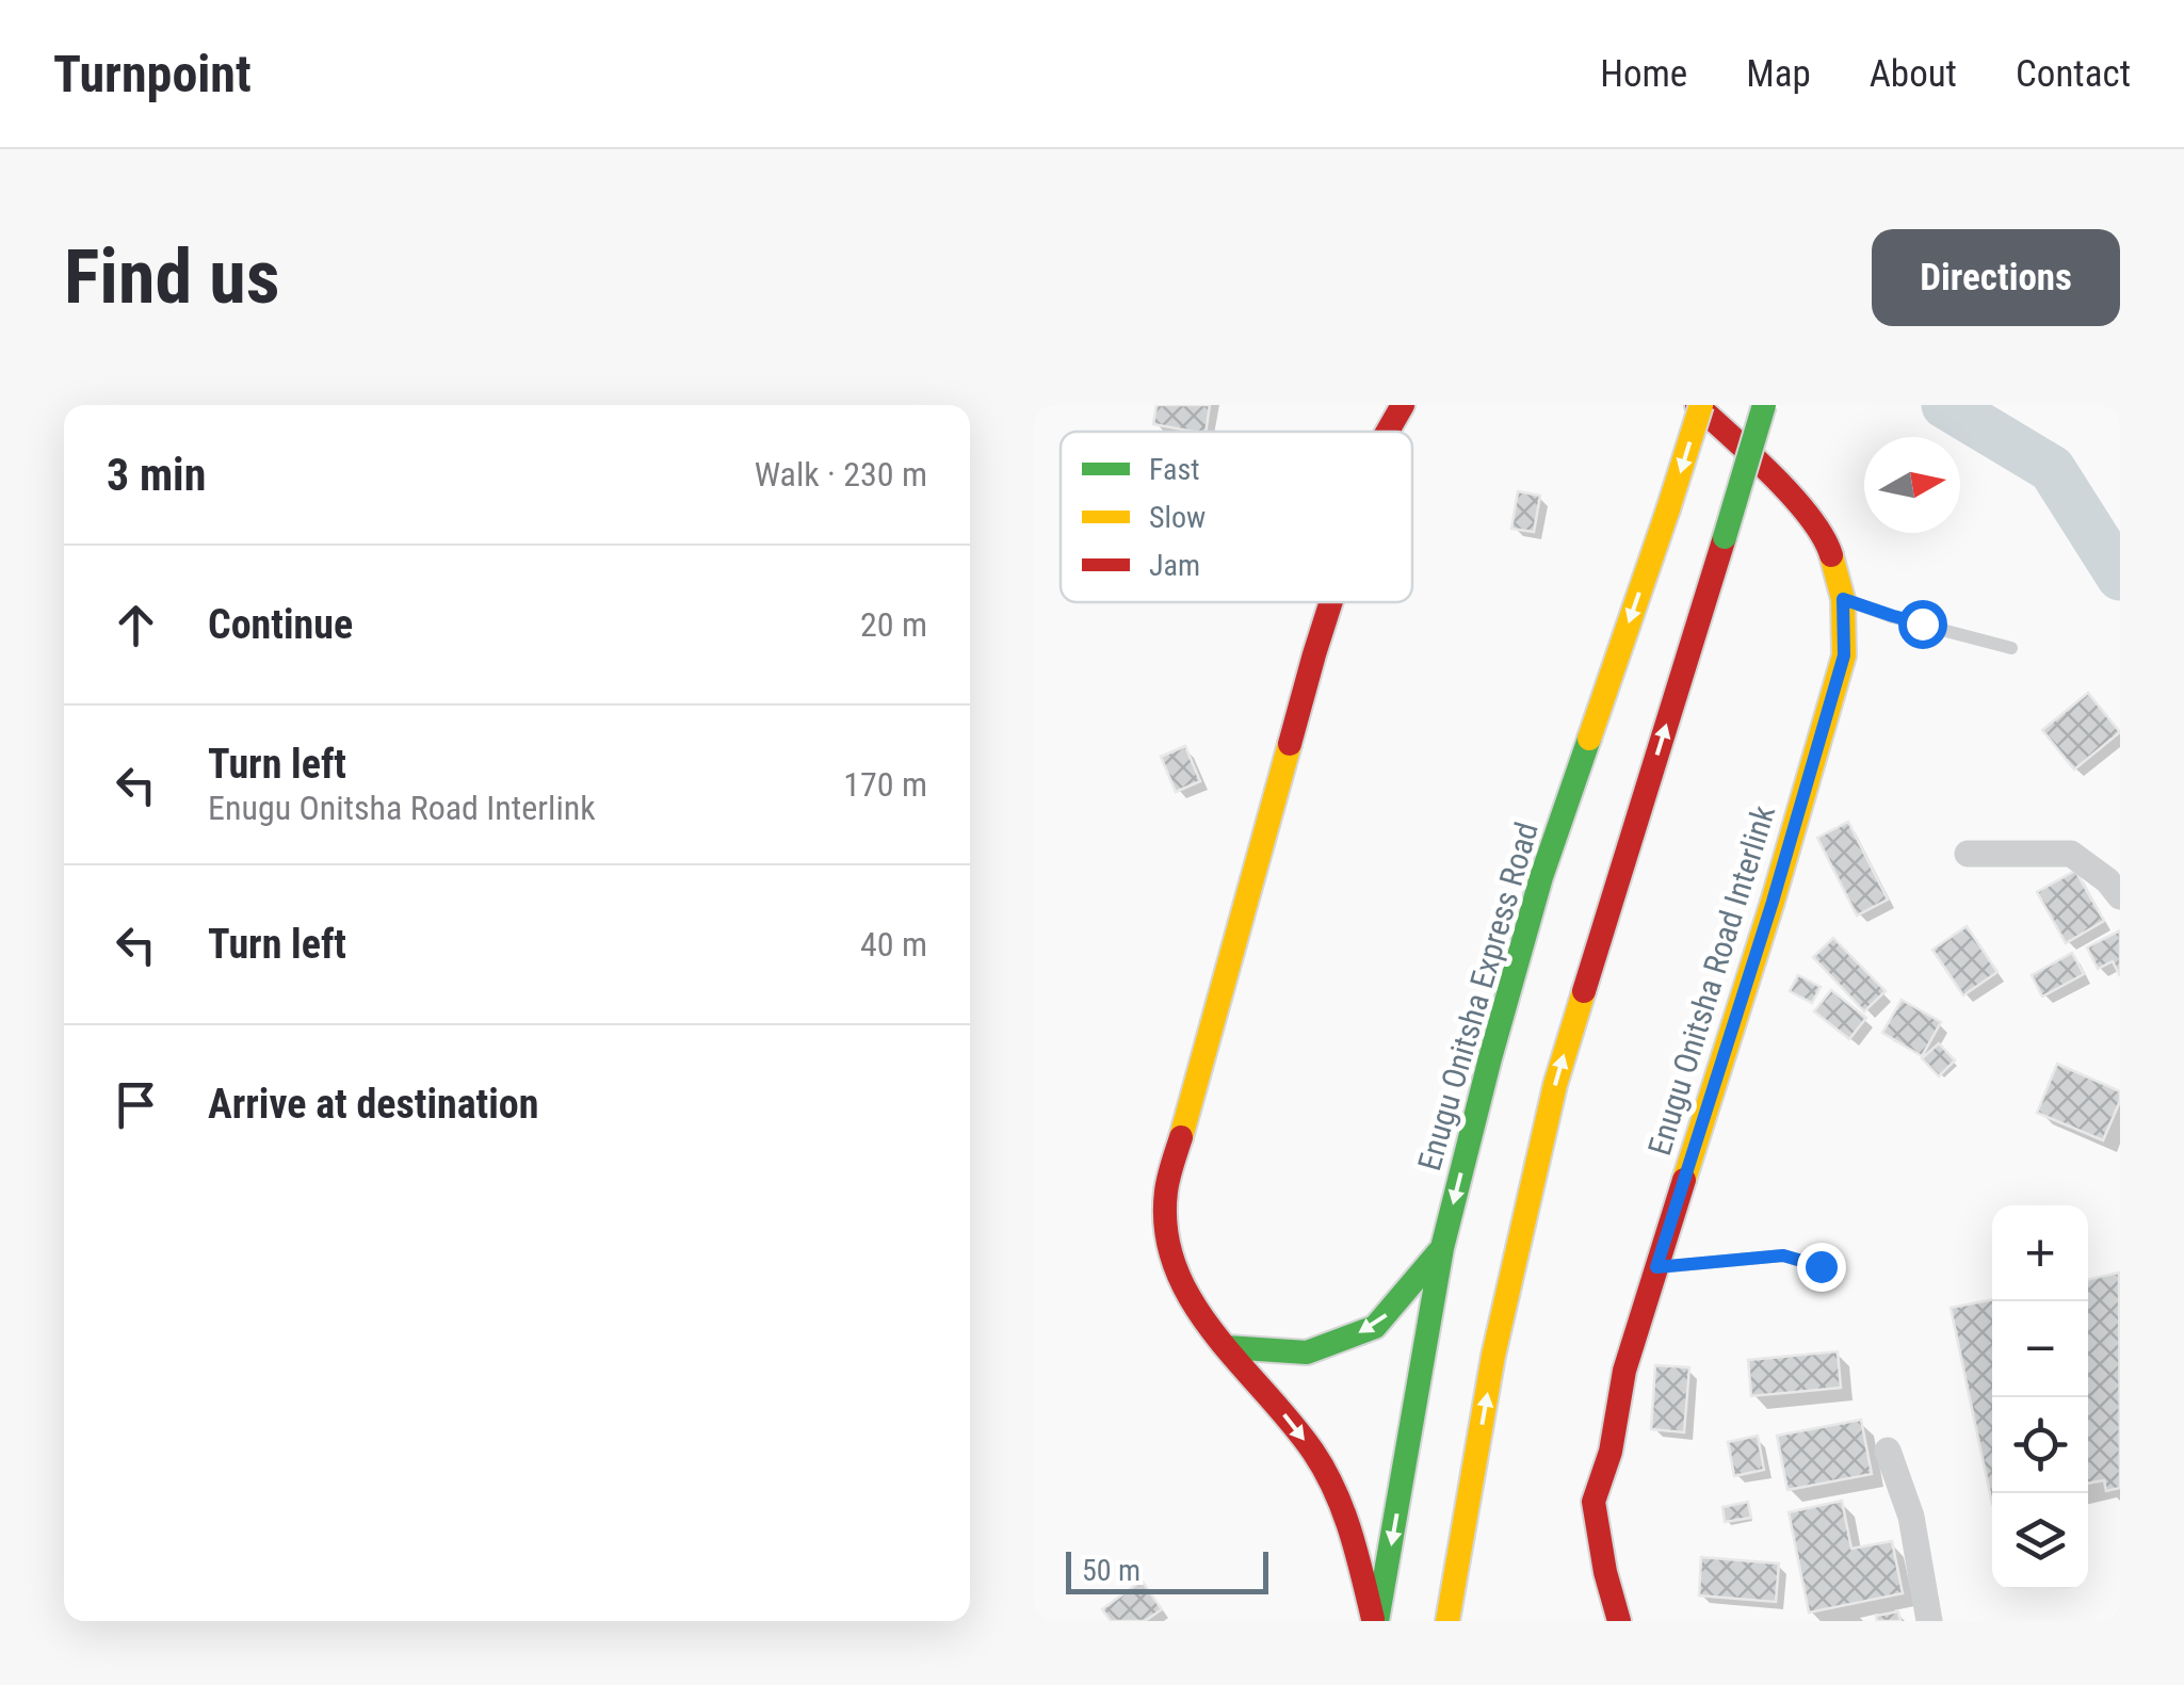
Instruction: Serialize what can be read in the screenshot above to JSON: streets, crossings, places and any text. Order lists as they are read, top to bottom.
{
  "streets": {
    "main road": ["Enugu Onitsha Road Interlink", "Enugu Onitsha Express Road"]
  },
  "crossings": [
    ["Enugu Onitsha Road Interlink", "Enugu Onitsha Express Road"]
  ],
  "legend": ["Fast", "Slow", "Jam"],
  "scale_bar": "50 m",
  "north": "right",
  "page": {
    "header": "Turnpoint",
    "nav": [
      "Home",
      "Map",
      "About",
      "Contact"
    ],
    "buttons": "Directions",
    "title": "Find us",
    "heading": ["3 min", "Walk · 230 m"],
    "list": [
      ["Continue", "20 m"],
      ["Turn left", "Enugu Onitsha Road Interlink", "170 m"],
      ["Turn left", "40 m"],
      "Arrive at destination"
    ],
    "map_buttons": ["+", "−"],
    "scale": "50 m"
  }
}
